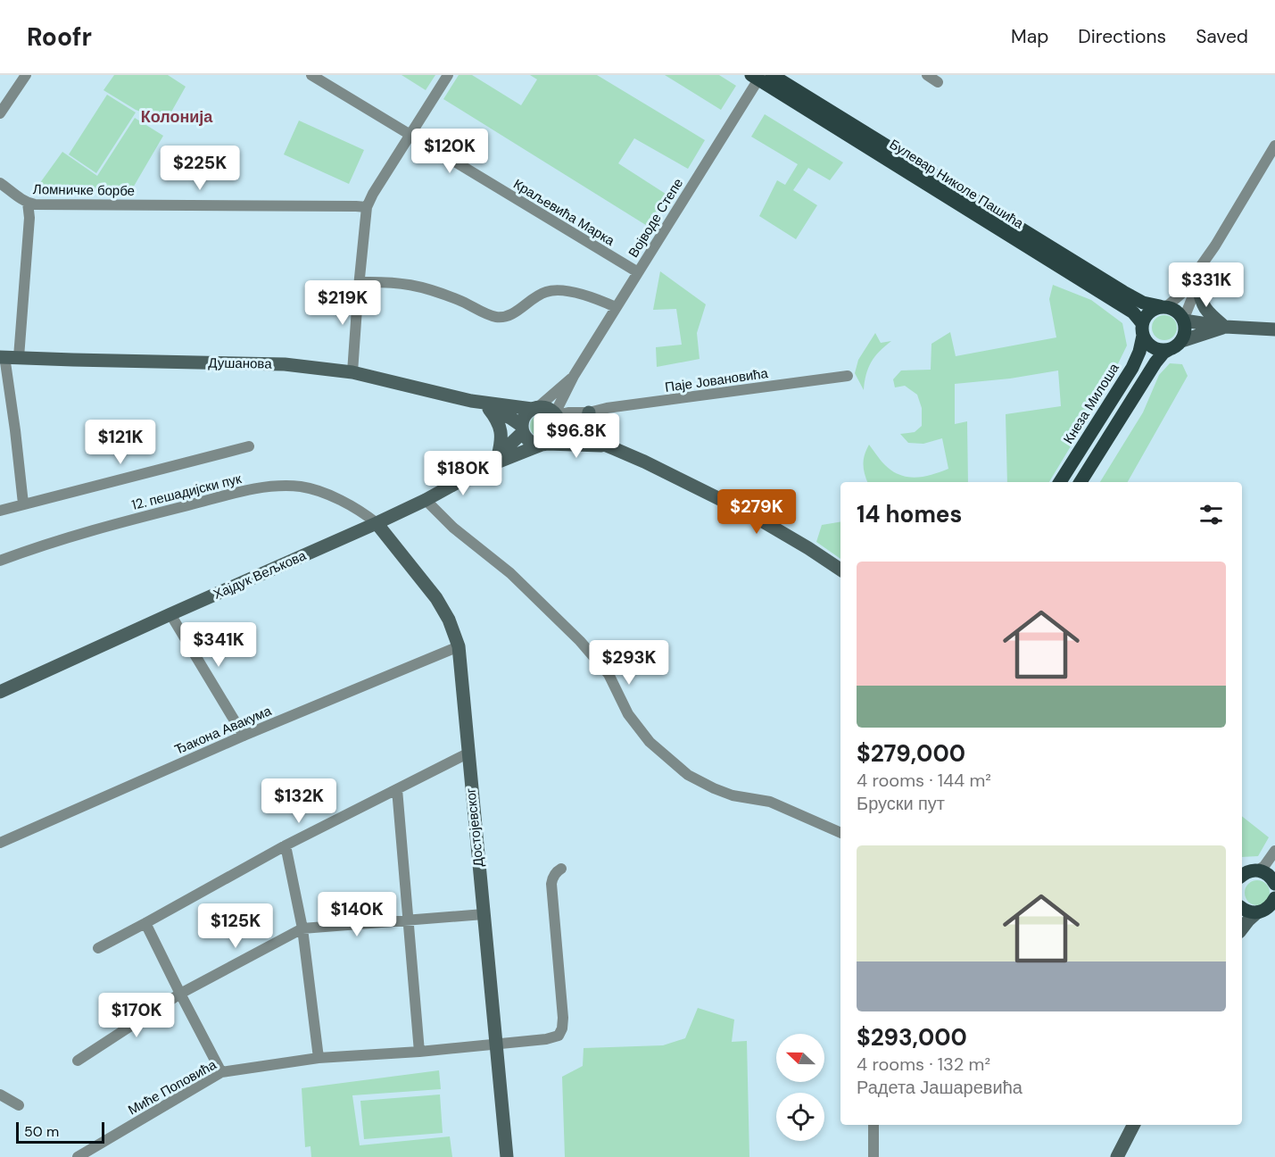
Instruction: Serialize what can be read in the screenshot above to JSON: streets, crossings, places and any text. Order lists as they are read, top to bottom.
{
  "streets": {
    "main road": ["Булевар Николе Пашића", "Кнеза Милоша"],
    "street": [
      "Ломничке борбе",
      "Краљевића Марка",
      "Војводе Степе",
      "Душанова",
      "Паје Јовановића",
      "12. пешадијски пук",
      "Хајдук Вељкова",
      "Ђакона Авакума",
      "Достојевског",
      "Миће Поповића"
    ]
  },
  "crossings": [
    ["Булевар Николе Пашића", "Војводе Степе"],
    ["Булевар Николе Пашића", "Кнеза Милоша"],
    ["Краљевића Марка", "Војводе Степе"],
    ["Војводе Степе", "Душанова"],
    ["Војводе Степе", "Паје Јовановића"],
    ["Душанова", "Паје Јовановића"],
    ["12. пешадијски пук", "Хајдук Вељкова"],
    ["12. пешадијски пук", "Достојевског"],
    ["Хајдук Вељкова", "Достојевског"],
    ["Ђакона Авакума", "Достојевског"],
    ["Достојевског", "Миће Поповића"]
  ],
  "districts": ["Колонија"],
  "scale_bar": "50 m",
  "north": "left",
  "page": {
    "header": "Roofr",
    "nav": ["Map", "Directions", "Saved"],
    "price": [
      "$120K",
      "$225K",
      "$331K",
      "$219K",
      "$96.8K",
      "$121K",
      "$180K",
      "$279K",
      "$341K",
      "$293K",
      "$132K",
      "$140K",
      "$125K",
      "$170K"
    ],
    "heading": "14 homes",
    "list": [
      {
        "name": "$279,000",
        "note": "4 rooms · 144 m² · Бруски пут"
      },
      {
        "name": "$293,000",
        "note": "4 rooms · 132 m² · Радета Јашаревића"
      }
    ],
    "scale": "50 m"
  }
}
